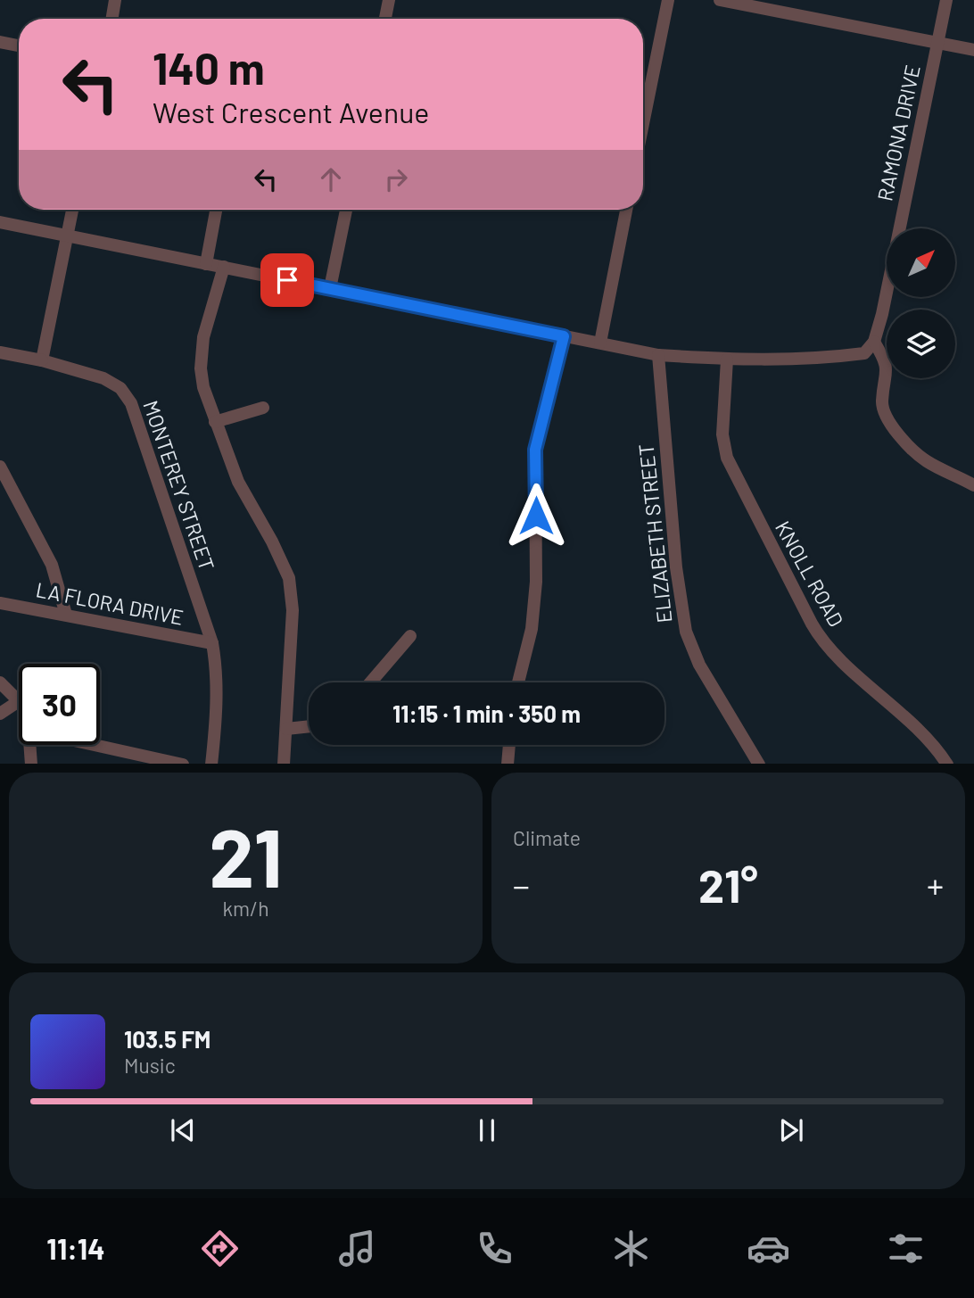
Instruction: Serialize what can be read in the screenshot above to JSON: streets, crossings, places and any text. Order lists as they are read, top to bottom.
{
  "streets": {
    "street": [
      "RAMONA DRIVE",
      "MONTEREY STREET",
      "ELIZABETH STREET",
      "KNOLL ROAD",
      "LA FLORA DRIVE"
    ]
  },
  "crossings": [
    ["MONTEREY STREET", "LA FLORA DRIVE"]
  ],
  "north": "top right",
  "page": {
    "turn": ["140 m", "West Crescent Avenue"],
    "limit": "30",
    "trip": "11:15 · 1 min · 350 m",
    "tile": [
      ["21", "km/h"],
      "Climate"
    ],
    "heat": ["−", "21°", "+"],
    "song": ["103.5 FM", "Music"],
    "tabs": "11:14"
  }
}
